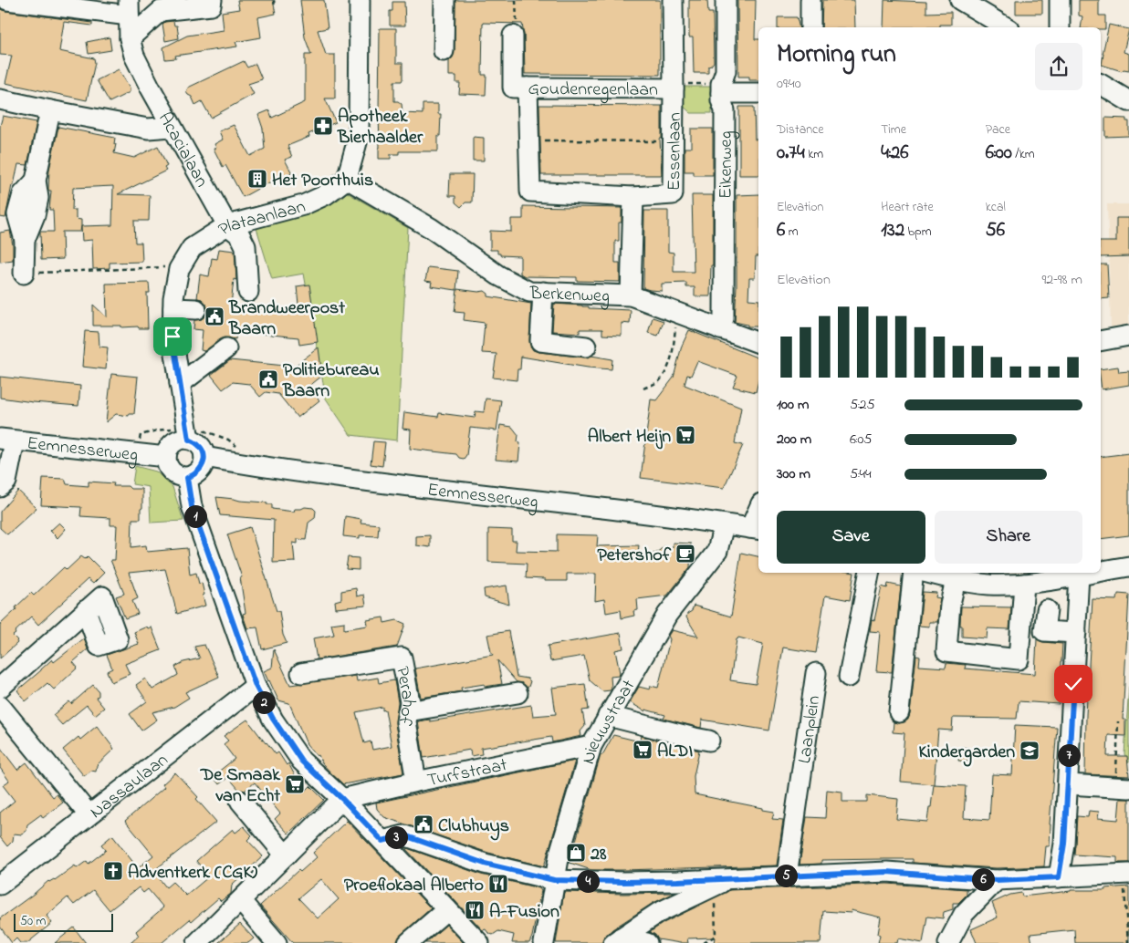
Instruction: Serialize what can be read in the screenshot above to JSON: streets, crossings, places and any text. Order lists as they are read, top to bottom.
{
  "streets": {
    "street": [
      "Goudenregenlaan",
      "Acacialaan",
      "Essenlaan",
      "Eikenweg",
      "Plataanlaan",
      "Berkenweg",
      "Eemnesserweg",
      "Perahof",
      "Nieuwstraat",
      "Laanplein",
      "Turfstraat",
      "Nassaulaan"
    ]
  },
  "crossings": [
    ["Goudenregenlaan", "Essenlaan"],
    ["Acacialaan", "Plataanlaan"],
    ["Essenlaan", "Berkenweg"],
    ["Eikenweg", "Berkenweg"],
    ["Plataanlaan", "Berkenweg"],
    ["Plataanlaan", "Eemnesserweg"],
    ["Eemnesserweg", "Nieuwstraat"],
    ["Perahof", "Turfstraat"],
    ["Nieuwstraat", "Turfstraat"]
  ],
  "places": {
    "pharmacy": ["Apotheek Bierhaalder"],
    "building": ["Het Poorthuis"],
    "public building": ["Brandweerpost Baarn", "Politiebureau Baarn", "Clubhuys"],
    "supermarket": ["Albert Heijn", "ALDI", "De Smaak van Echt"],
    "cafe": ["Petershof"],
    "school or university": ["Kindergarden"],
    "shop": ["28"],
    "church": ["Adventkerk (CGK)"],
    "restaurant": ["Proeflokaal Alberto", "A-Fusion"]
  },
  "scale_bar": "50 m",
  "page": {
    "heading": ["Morning run", "09:40"],
    "stats": [
      ["Distance", "0.74 km"],
      ["Time", "4:26"],
      ["Pace", "6:00 /km"],
      ["Elevation", "6 m"],
      ["Heart rate", "132 bpm"],
      ["kcal", "56"]
    ],
    "chart": ["Elevation", "92–98 m"],
    "list": [
      {
        "name": "100 m",
        "note": "5:25"
      },
      {
        "name": "200 m",
        "note": "6:05"
      },
      {
        "name": "300 m",
        "note": "5:44"
      }
    ],
    "buttons": ["Save", "Share"],
    "pins": [
      "1",
      "2",
      "7",
      "3",
      "5",
      "6",
      "4"
    ],
    "scale": "50 m"
  }
}
